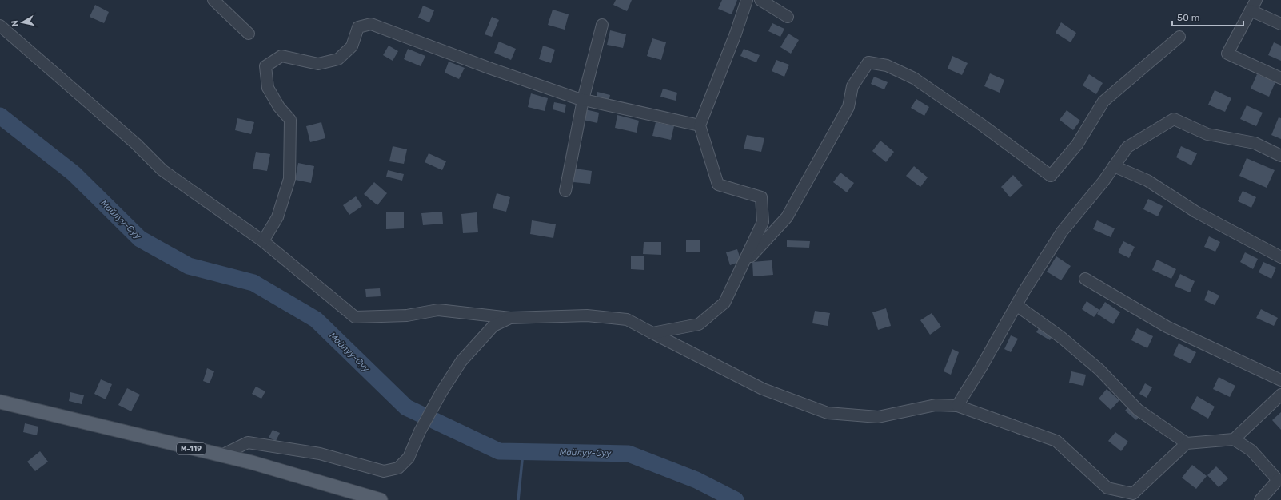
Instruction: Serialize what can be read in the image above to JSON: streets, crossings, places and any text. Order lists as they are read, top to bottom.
{
  "streets": {
    "main road": ["М-119"]
  },
  "water": ["Майлуу-Суу"],
  "scale_bar": "50 m",
  "north": "left"
}
